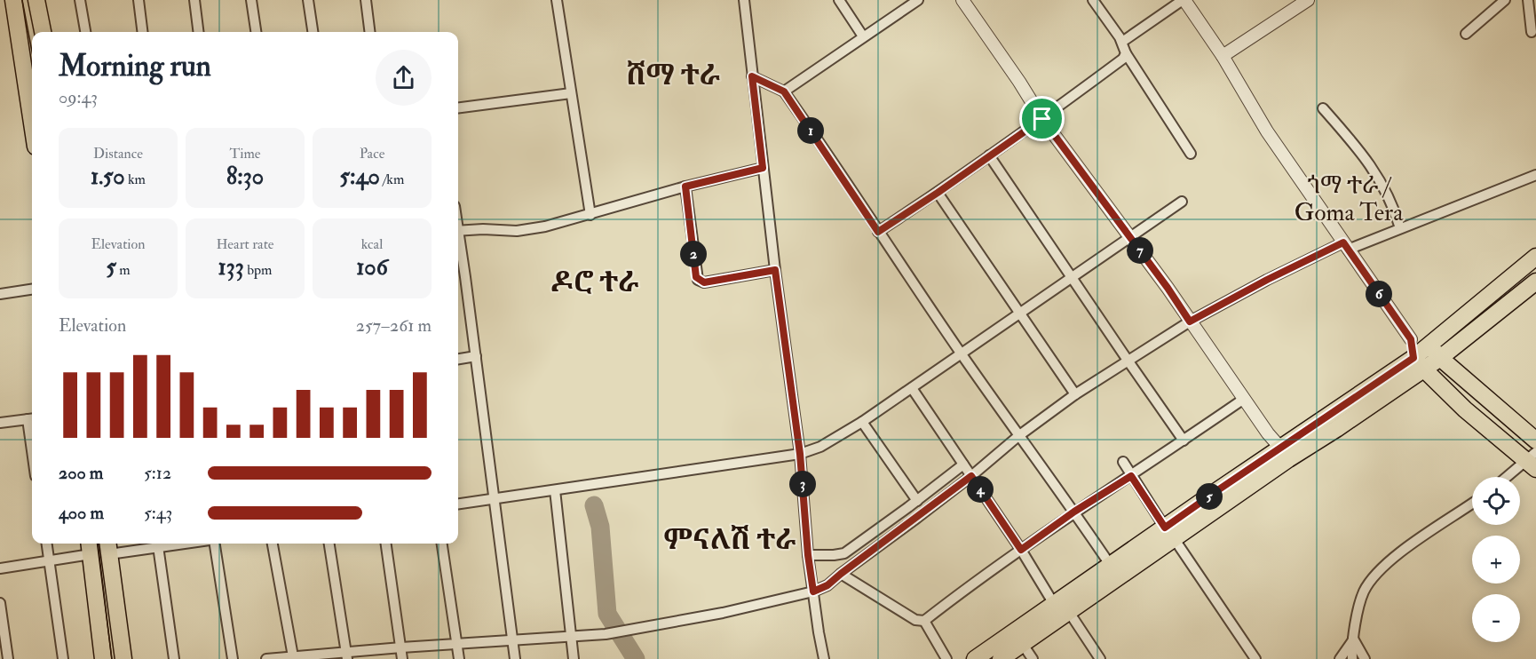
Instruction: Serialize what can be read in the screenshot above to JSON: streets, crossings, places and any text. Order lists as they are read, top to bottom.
{
  "districts": [
    "ሸማ ተራ",
    "ጎማ ተራ / Goma Tera",
    "ዶሮ ተራ",
    "ምናለሽ ተራ"
  ],
  "page": {
    "heading": ["Morning run", "09:43"],
    "pins": [
      "1",
      "7",
      "2",
      "6",
      "3",
      "4",
      "5"
    ],
    "stats": [
      ["Distance", "1.50 km"],
      ["Time", "8:30"],
      ["Pace", "5:40 /km"],
      ["Elevation", "5 m"],
      ["Heart rate", "133 bpm"],
      ["kcal", "106"]
    ],
    "chart": ["Elevation", "257–261 m"],
    "list": [
      {
        "name": "200 m",
        "note": "5:12"
      },
      {
        "name": "400 m",
        "note": "5:43"
      }
    ],
    "map_buttons": ["+", "−"]
  }
}
